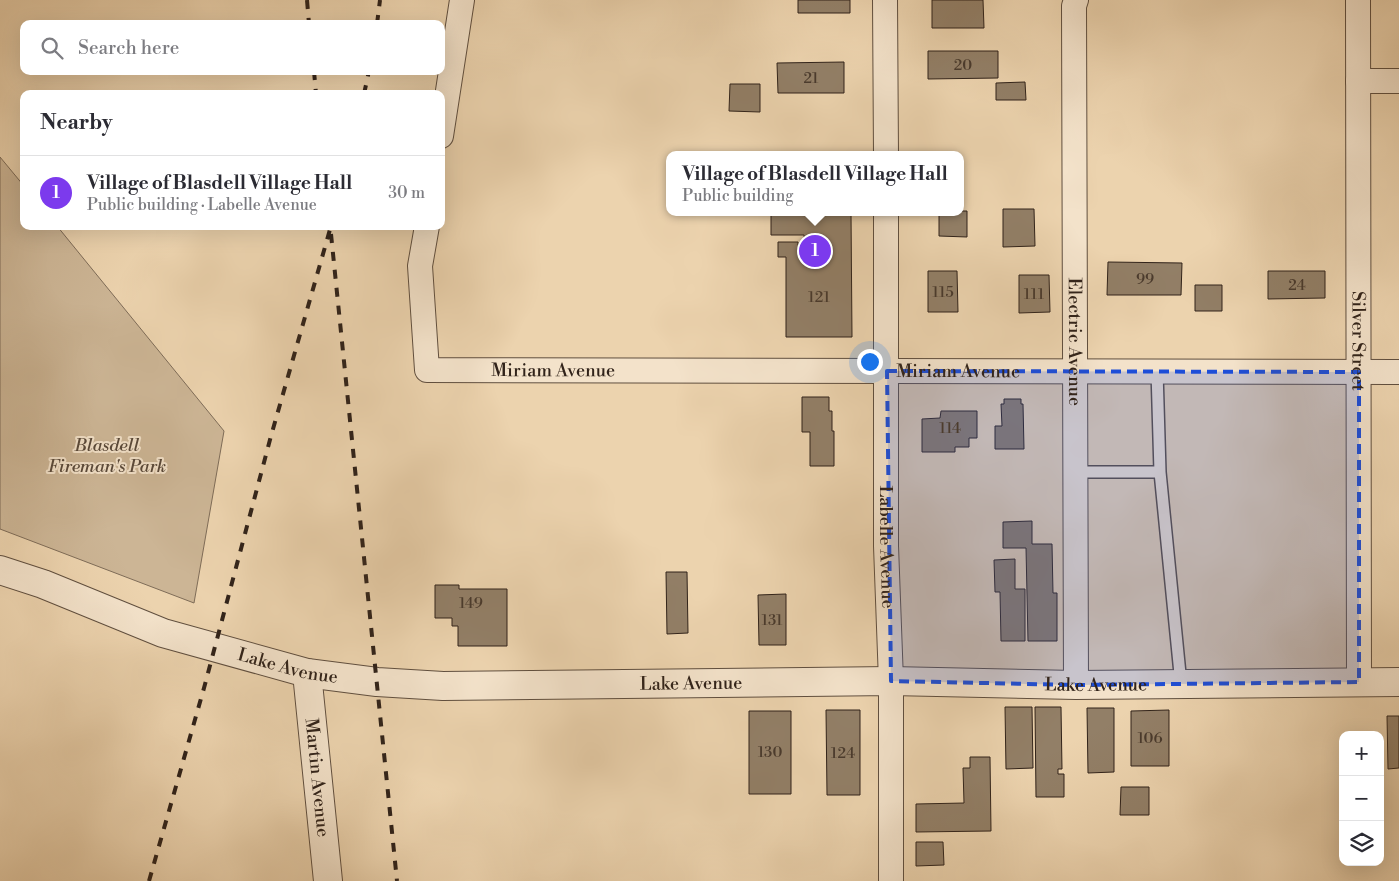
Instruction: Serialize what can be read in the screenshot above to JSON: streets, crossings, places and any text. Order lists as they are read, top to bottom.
{
  "streets": {
    "street": [
      "Silver Street",
      "Electric Avenue",
      "Miriam Avenue",
      "Labelle Avenue",
      "Lake Avenue",
      "Martin Avenue"
    ]
  },
  "crossings": [
    ["Silver Street", "Miriam Avenue"],
    ["Silver Street", "Lake Avenue"],
    ["Electric Avenue", "Miriam Avenue"],
    ["Electric Avenue", "Lake Avenue"],
    ["Miriam Avenue", "Labelle Avenue"],
    ["Labelle Avenue", "Lake Avenue"],
    ["Lake Avenue", "Martin Avenue"]
  ],
  "parks": ["Blasdell Fireman's Park"],
  "house_numbers": [
    "20",
    "21",
    "99",
    "24",
    "115",
    "111",
    "121",
    "114",
    "149",
    "131",
    "106",
    "130",
    "124"
  ],
  "page": {
    "search": "Search here",
    "heading": "Nearby",
    "popup": ["Village of Blasdell Village Hall", "Public building"],
    "list": [
      {
        "mark": "1",
        "name": "Village of Blasdell Village Hall",
        "note": "Public building · Labelle Avenue",
        "value": "30 m"
      }
    ],
    "pins": "1",
    "map_buttons": ["+", "−"]
  }
}
